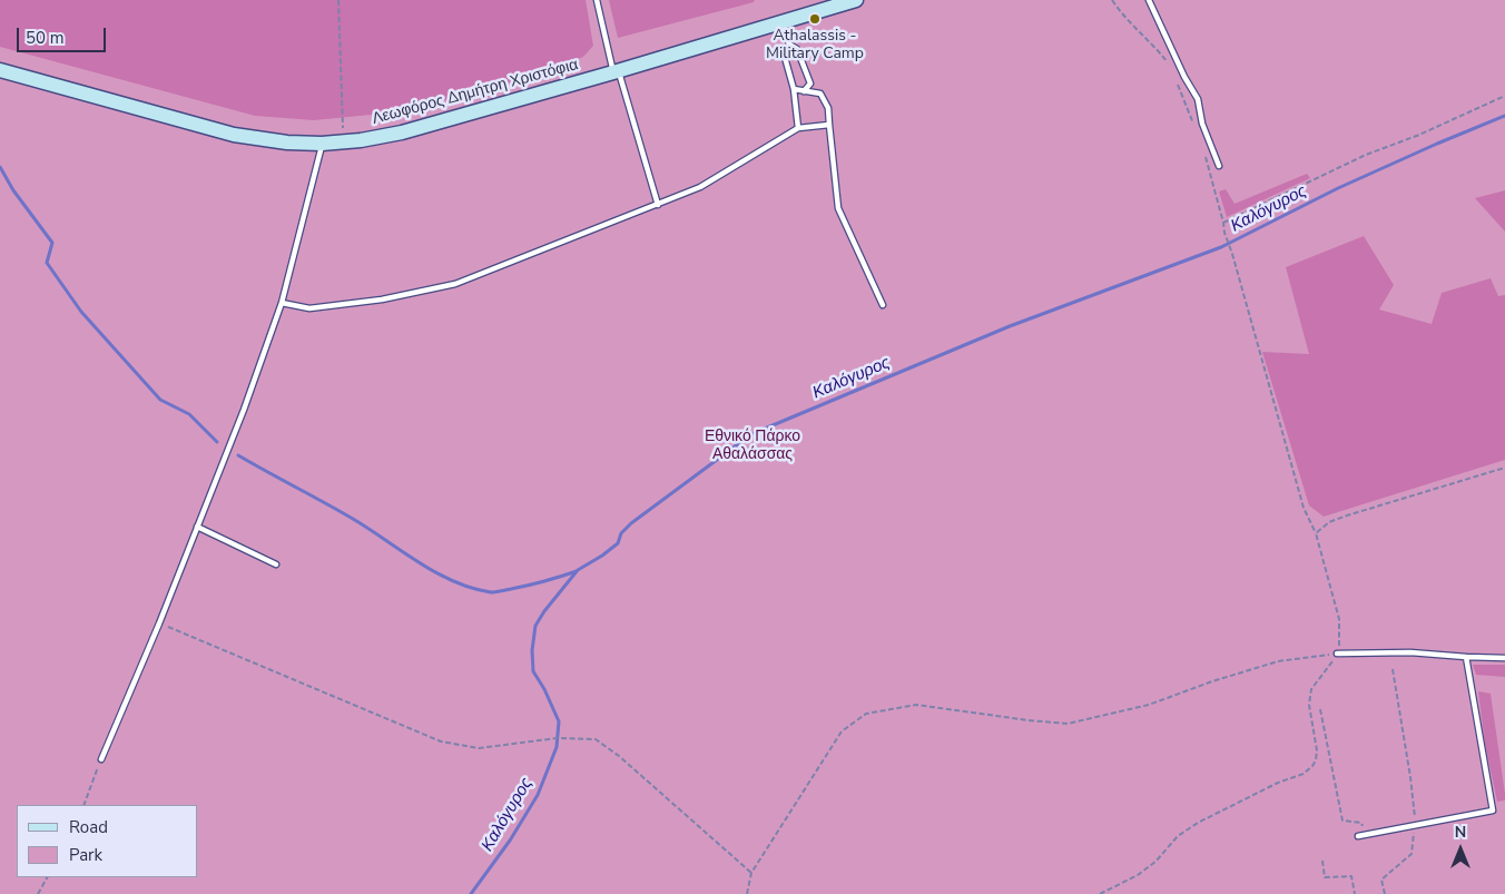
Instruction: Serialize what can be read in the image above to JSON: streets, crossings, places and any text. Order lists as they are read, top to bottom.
{
  "streets": {
    "main road": ["Λεωφόρος Δημήτρη Χριστόφια"]
  },
  "water": ["Καλόγυρος"],
  "parks": ["Εθνικό Πάρκο Αθαλάσσας"],
  "places": ["Athalassis - Military Camp"],
  "legend": ["Road", "Park"],
  "scale_bar": "50 m",
  "north": "top"
}
